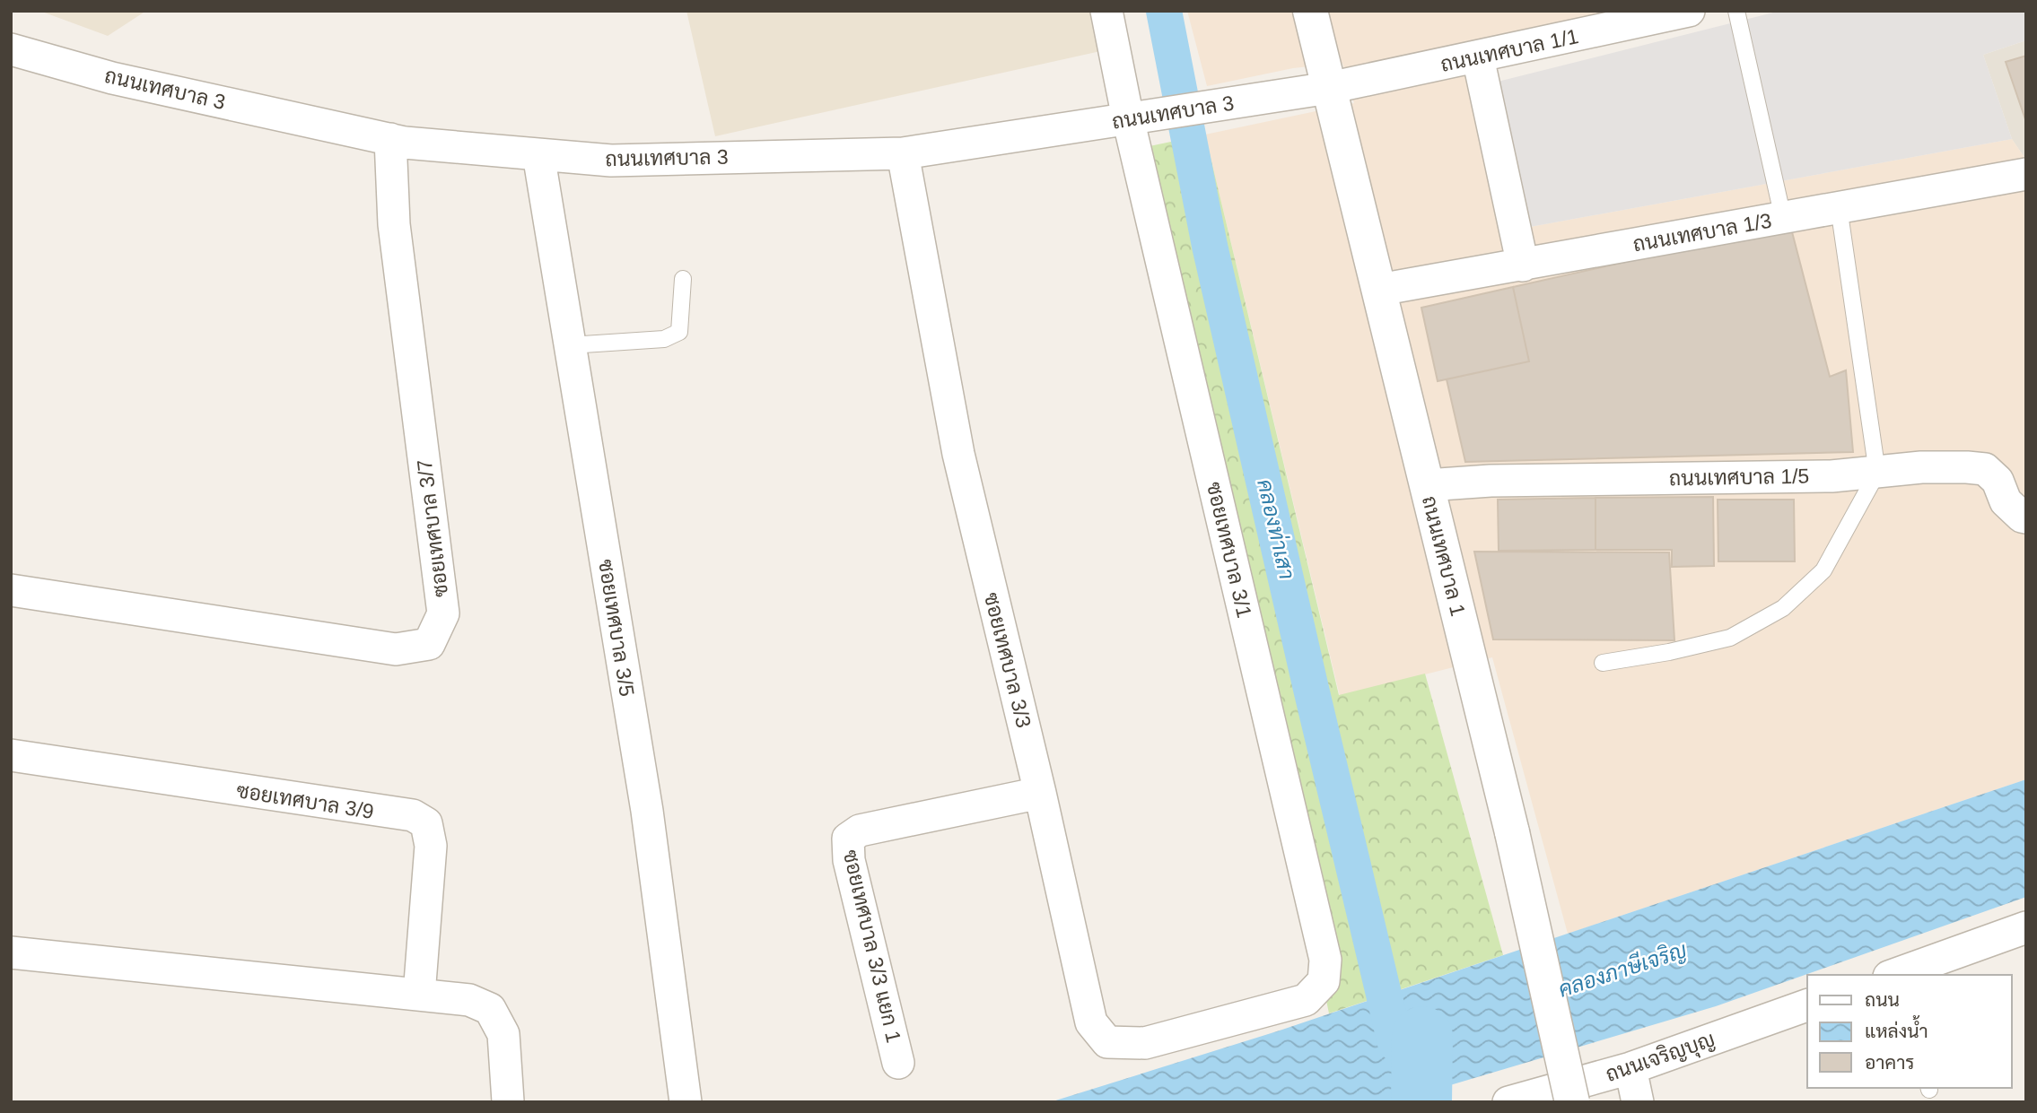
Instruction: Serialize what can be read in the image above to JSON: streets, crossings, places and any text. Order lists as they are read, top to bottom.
{
  "streets": {
    "street": [
      "ถนนเทศบาล 1/1",
      "ถนนเทศบาล 3",
      "ถนนเทศบาล 1/3",
      "ถนนเทศบาล 1/5",
      "ซอยเทศบาล 3/7",
      "ซอยเทศบาล 3/1",
      "ถนนเทศบาล 1",
      "ซอยเทศบาล 3/5",
      "ซอยเทศบาล 3/3",
      "ซอยเทศบาล 3/9",
      "ซอยเทศบาล 3/3 แยก 1",
      "ถนนเจริญบุญ"
    ]
  },
  "crossings": [
    ["ถนนเทศบาล 1/1", "ถนนเทศบาล 3"],
    ["ถนนเทศบาล 1/1", "ถนนเทศบาล 1"],
    ["ถนนเทศบาล 3", "ซอยเทศบาล 3/7"],
    ["ถนนเทศบาล 3", "ซอยเทศบาล 3/1"],
    ["ถนนเทศบาล 3", "ถนนเทศบาล 1"],
    ["ถนนเทศบาล 3", "ซอยเทศบาล 3/5"],
    ["ถนนเทศบาล 3", "ซอยเทศบาล 3/3"],
    ["ถนนเทศบาล 1/3", "ถนนเทศบาล 1"],
    ["ถนนเทศบาล 1/5", "ถนนเทศบาล 1"],
    ["ซอยเทศบาล 3/1", "ซอยเทศบาล 3/3"],
    ["ซอยเทศบาล 3/3", "ซอยเทศบาล 3/3 แยก 1"]
  ],
  "water": ["คลองท่าเสา", "คลองภาษีเจริญ"],
  "legend": ["ถนน", "แหล่งน้ำ", "อาคาร"]
}
